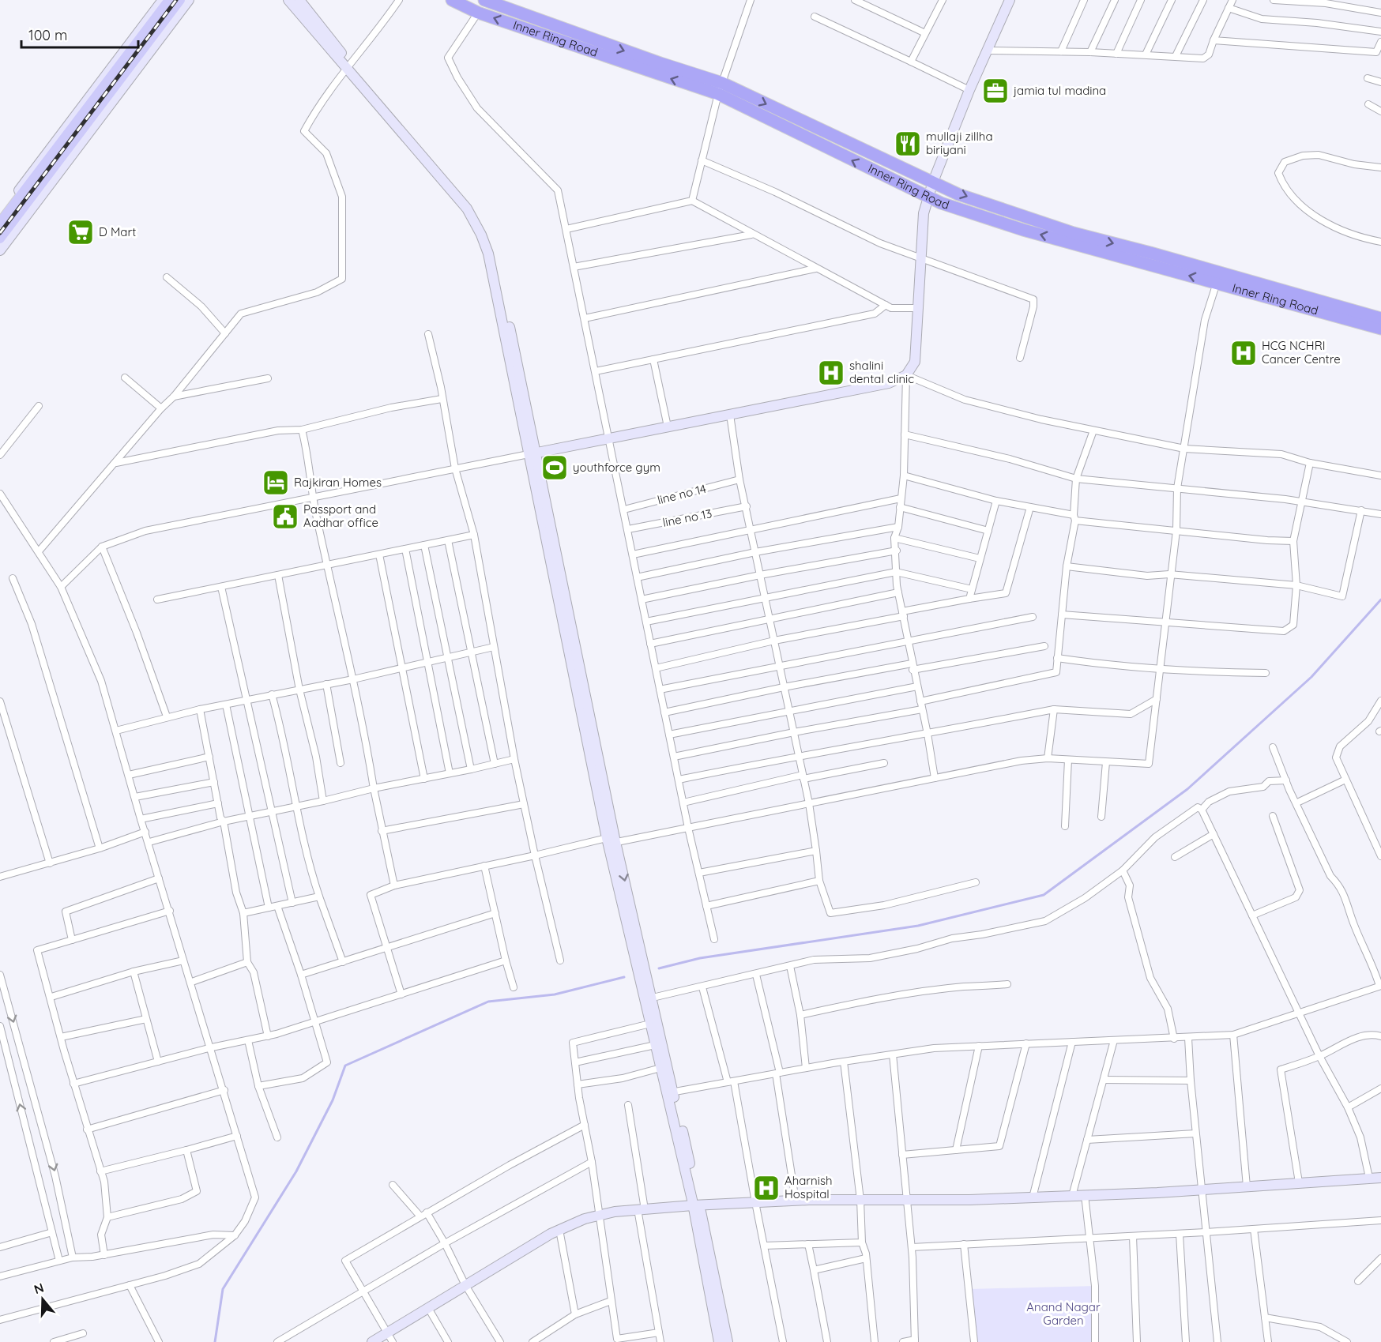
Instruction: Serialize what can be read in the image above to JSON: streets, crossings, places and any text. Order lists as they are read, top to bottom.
{
  "streets": {
    "highway": ["Inner Ring Road"],
    "street": ["line no 14", "line no 13"]
  },
  "parks": ["Anand Nagar Garden"],
  "places": {
    "office": ["jamia tul madina"],
    "restaurant": ["mullaji zillha biriyani"],
    "supermarket": ["D Mart"],
    "hospital": ["HCG NCHRI Cancer Centre", "shalini dental clinic", "Aharnish Hospital"],
    "sports": ["youthforce gym"],
    "hotel": ["Rajkiran Homes"],
    "public building": ["Passport and Aadhar office"]
  },
  "scale_bar": "100 m",
  "north": "top"
}
